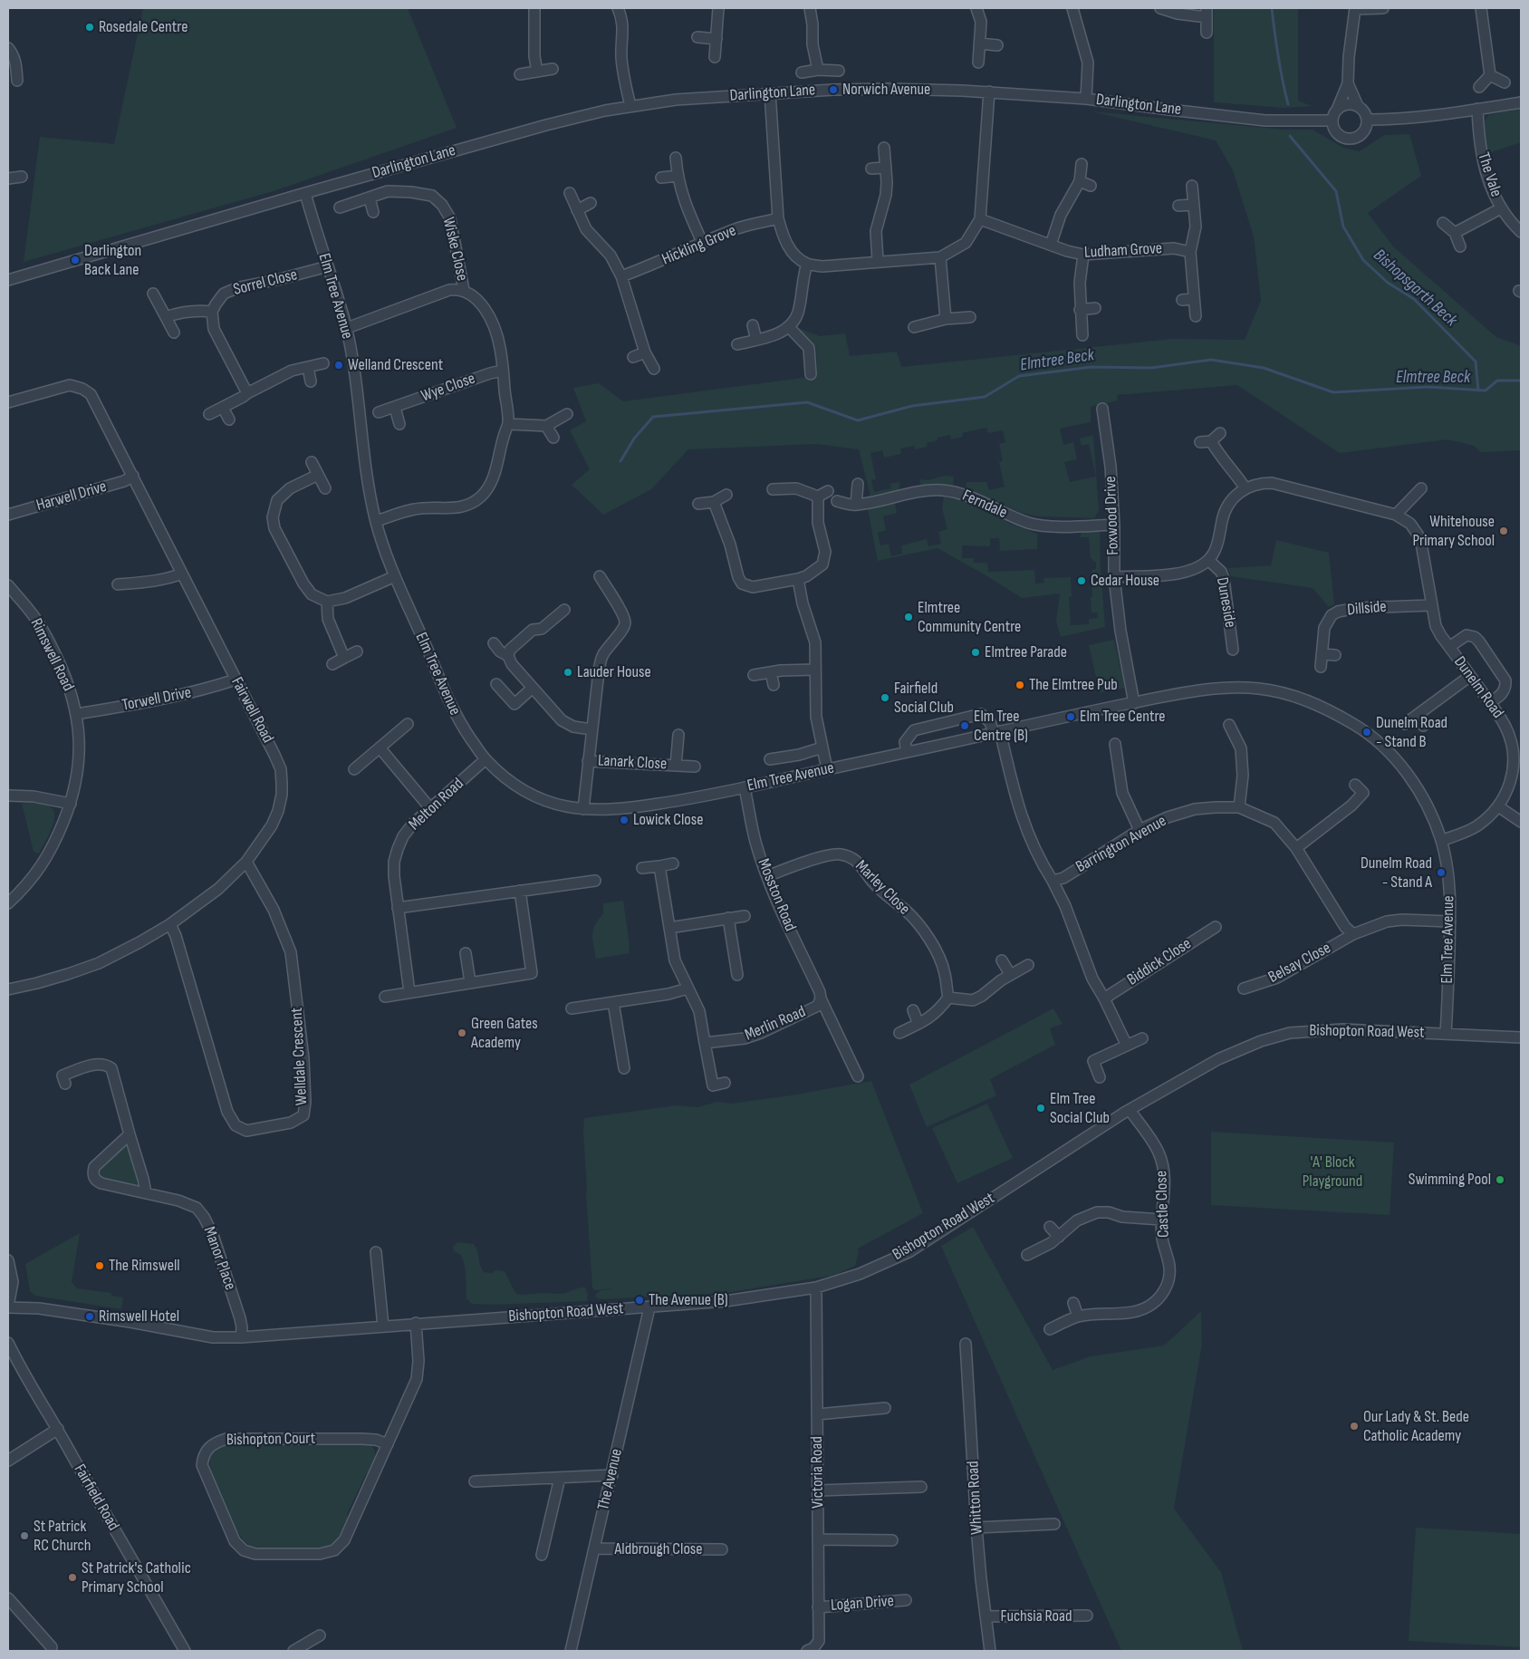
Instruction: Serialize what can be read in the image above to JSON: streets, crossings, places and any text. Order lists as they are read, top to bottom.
{
  "streets": {
    "street": [
      "Darlington Lane",
      "The Vale",
      "Hickling Grove",
      "Wiske Close",
      "Ludham Grove",
      "Sorrel Close",
      "Elm Tree Avenue",
      "Wye Close",
      "Harwell Drive",
      "Ferndale",
      "Foxwood Drive",
      "Duneside",
      "Dillside",
      "Rimswell Road",
      "Dunelm Road",
      "Torwell Drive",
      "Fairwell Road",
      "Lanark Close",
      "Melton Road",
      "Barrington Avenue",
      "Marley Close",
      "Mosston Road",
      "Biddick Close",
      "Belsay Close",
      "Merlin Road",
      "Bishopton Road West",
      "Welldale Crescent",
      "Castle Close",
      "Manor Place",
      "Bishopton Court",
      "Victoria Road",
      "The Avenue",
      "Fairfield Road",
      "Whitton Road",
      "Aldbrough Close",
      "Logan Drive",
      "Fuchsia Road"
    ]
  },
  "crossings": [
    ["Darlington Lane", "Elm Tree Avenue"],
    ["Sorrel Close", "Elm Tree Avenue"],
    ["Elm Tree Avenue", "Foxwood Drive"],
    ["Elm Tree Avenue", "Dunelm Road"],
    ["Elm Tree Avenue", "Melton Road"],
    ["Elm Tree Avenue", "Mosston Road"],
    ["Elm Tree Avenue", "Bishopton Road West"],
    ["Harwell Drive", "Fairwell Road"],
    ["Ferndale", "Foxwood Drive"],
    ["Duneside", "Dunelm Road"],
    ["Dillside", "Dunelm Road"],
    ["Rimswell Road", "Torwell Drive"],
    ["Torwell Drive", "Fairwell Road"],
    ["Fairwell Road", "Welldale Crescent"],
    ["Barrington Avenue", "Belsay Close"],
    ["Marley Close", "Mosston Road"],
    ["Mosston Road", "Merlin Road"],
    ["Bishopton Road West", "Castle Close"],
    ["Bishopton Road West", "Manor Place"],
    ["Bishopton Road West", "Bishopton Court"],
    ["Bishopton Road West", "Victoria Road"],
    ["Bishopton Road West", "The Avenue"],
    ["Victoria Road", "Logan Drive"],
    ["The Avenue", "Aldbrough Close"],
    ["Whitton Road", "Fuchsia Road"]
  ],
  "water": ["Bishopsgarth Beck", "Elmtree Beck"],
  "parks": ["'A' Block Playground"],
  "places": [
    "Rosedale Centre",
    "Norwich Avenue",
    "Darlington Back Lane",
    "Welland Crescent",
    "Whitehouse Primary School",
    "Cedar House",
    "Elmtree Community Centre",
    "Elmtree Parade",
    "Lauder House",
    "The Elmtree Pub",
    "Fairfield Social Club",
    "Elm Tree Centre",
    "Elm Tree Centre (B)",
    "Dunelm Road - Stand B",
    "Lowick Close",
    "Dunelm Road - Stand A",
    "Green Gates Academy",
    "Elm Tree Social Club",
    "Swimming Pool",
    "The Rimswell",
    "The Avenue (B)",
    "Rimswell Hotel",
    "Our Lady & St. Bede Catholic Academy",
    "St Patrick RC Church",
    "St Patrick's Catholic Primary School"
  ]
}
